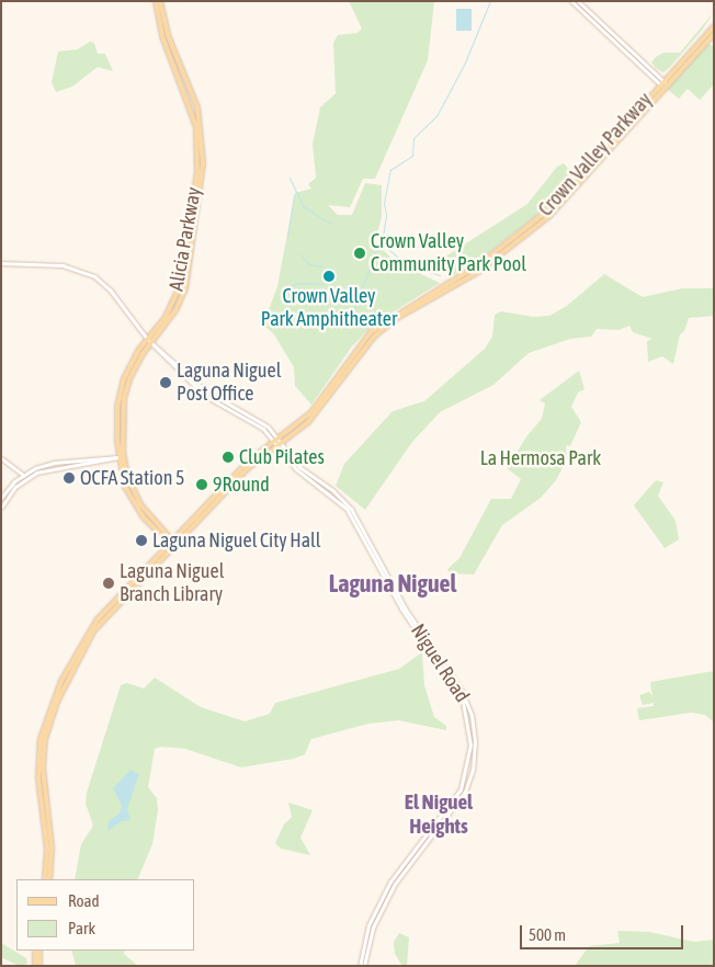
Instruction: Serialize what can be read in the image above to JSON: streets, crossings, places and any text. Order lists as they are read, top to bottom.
{
  "streets": {
    "main road": ["Crown Valley Parkway", "Alicia Parkway", "Niguel Road"]
  },
  "crossings": [
    ["Crown Valley Parkway", "Alicia Parkway"],
    ["Crown Valley Parkway", "Niguel Road"],
    ["Alicia Parkway", "Niguel Road"]
  ],
  "districts": ["Laguna Niguel", "El Niguel Heights"],
  "parks": ["La Hermosa Park"],
  "places": [
    "Crown Valley Community Park Pool",
    "Crown Valley Park Amphitheater",
    "Laguna Niguel Post Office",
    "Club Pilates",
    "OCFA Station 5",
    "9Round",
    "Laguna Niguel City Hall",
    "Laguna Niguel Branch Library"
  ],
  "legend": ["Road", "Park"],
  "scale_bar": "500 m"
}
